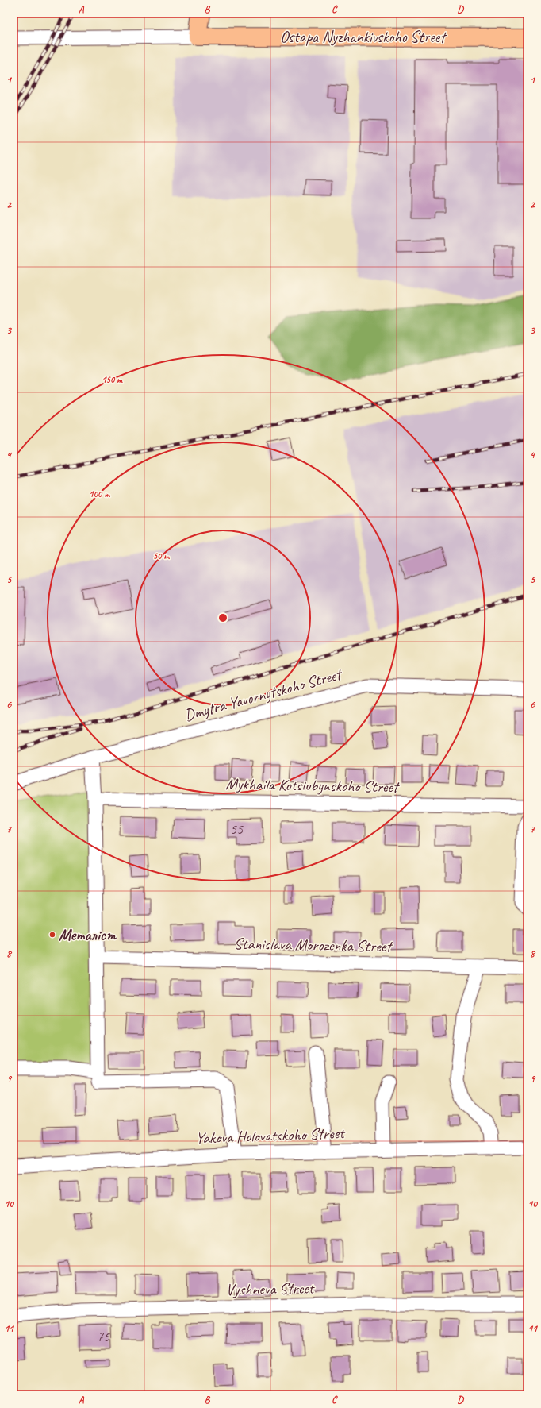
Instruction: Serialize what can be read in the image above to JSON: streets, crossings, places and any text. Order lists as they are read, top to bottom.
{
  "streets": {
    "main road": ["Ostapa Nyzhankivskoho Street"],
    "street": [
      "Dmytra Yavornytskoho Street",
      "Mykhaila Kotsiubynskoho Street",
      "Stanislava Morozenka Street",
      "Yakova Holovatskoho Street",
      "Vyshneva Street"
    ]
  },
  "places": ["Металіст"],
  "house_numbers": ["55", "75"],
  "grid": {
    "columns": [
      "A",
      "B",
      "C",
      "D"
    ],
    "rows": [
      "1",
      "2",
      "3",
      "4",
      "5",
      "6",
      "7",
      "8",
      "9",
      "10",
      "11"
    ]
  },
  "rings": ["150 m", "100 m", "50 m"]
}
